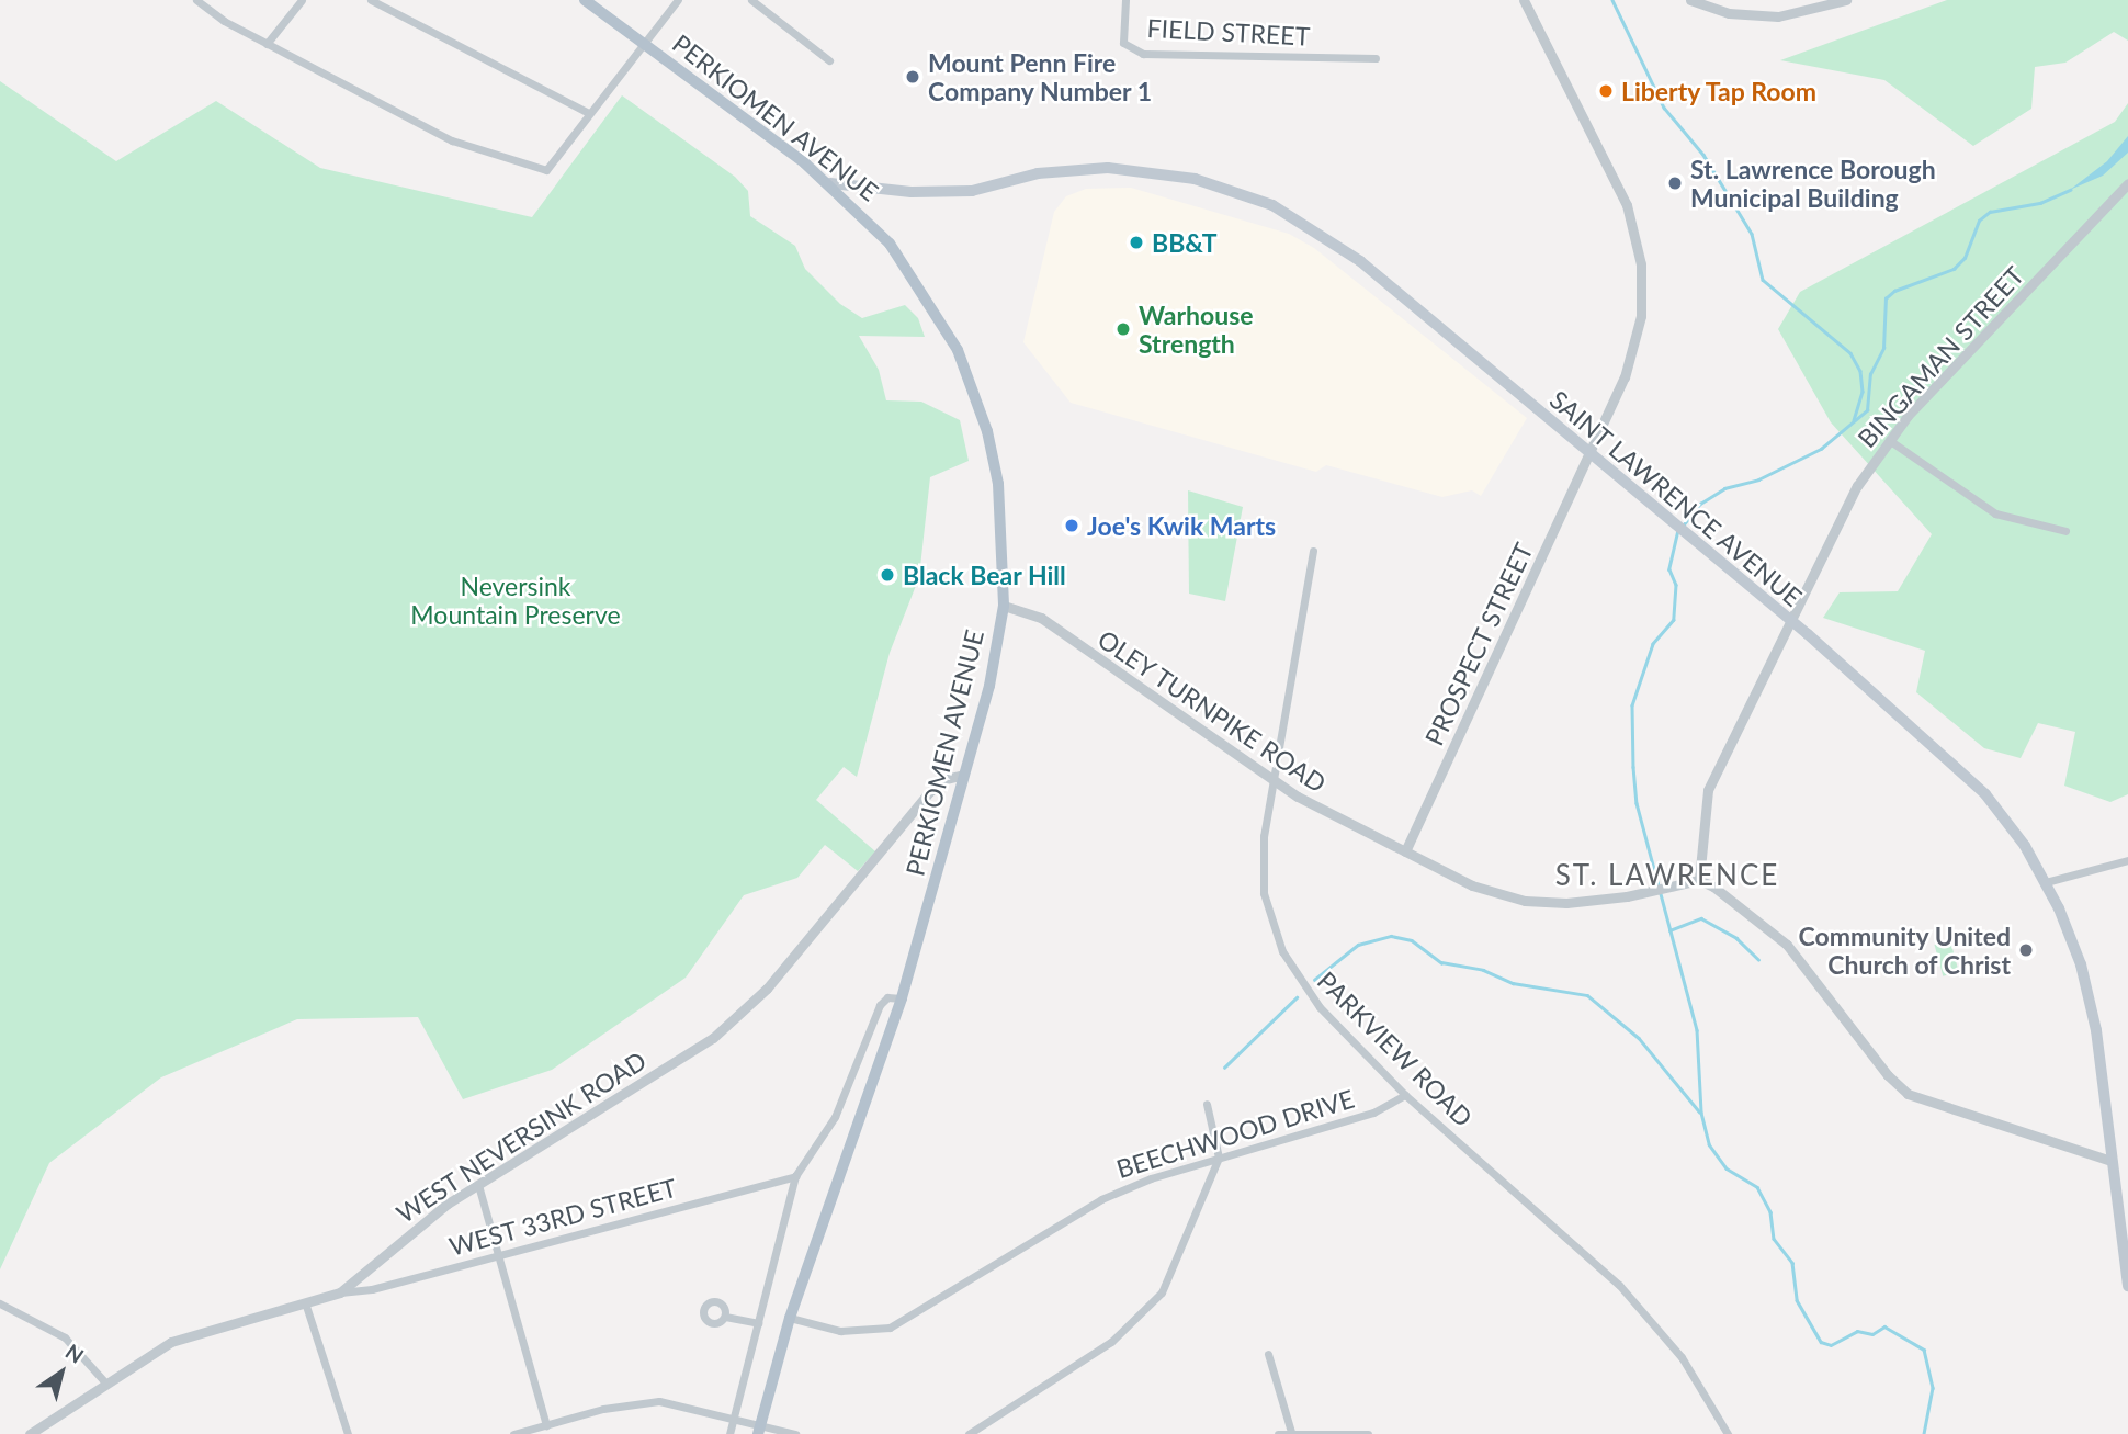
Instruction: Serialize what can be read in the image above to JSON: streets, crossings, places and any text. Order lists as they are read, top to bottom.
{
  "streets": {
    "main road": ["PERKIOMEN AVENUE", "SAINT LAWRENCE AVENUE"],
    "street": [
      "FIELD STREET",
      "BINGAMAN STREET",
      "PROSPECT STREET",
      "OLEY TURNPIKE ROAD",
      "PARKVIEW ROAD",
      "BEECHWOOD DRIVE",
      "WEST NEVERSINK ROAD",
      "WEST 33RD STREET"
    ]
  },
  "crossings": [
    ["PERKIOMEN AVENUE", "SAINT LAWRENCE AVENUE"],
    ["PERKIOMEN AVENUE", "OLEY TURNPIKE ROAD"],
    ["PERKIOMEN AVENUE", "BEECHWOOD DRIVE"],
    ["PERKIOMEN AVENUE", "WEST NEVERSINK ROAD"],
    ["BINGAMAN STREET", "SAINT LAWRENCE AVENUE"],
    ["BINGAMAN STREET", "OLEY TURNPIKE ROAD"],
    ["SAINT LAWRENCE AVENUE", "PROSPECT STREET"],
    ["PROSPECT STREET", "OLEY TURNPIKE ROAD"],
    ["OLEY TURNPIKE ROAD", "PARKVIEW ROAD"],
    ["PARKVIEW ROAD", "BEECHWOOD DRIVE"],
    ["WEST NEVERSINK ROAD", "WEST 33RD STREET"]
  ],
  "districts": ["ST. LAWRENCE"],
  "parks": ["Neversink Mountain Preserve"],
  "places": [
    "Mount Penn Fire Company Number 1",
    "Liberty Tap Room",
    "St. Lawrence Borough Municipal Building",
    "BB&T",
    "Warhouse Strength",
    "Joe's Kwik Marts",
    "Black Bear Hill",
    "Community United Church of Christ"
  ],
  "north": "top right"
}
